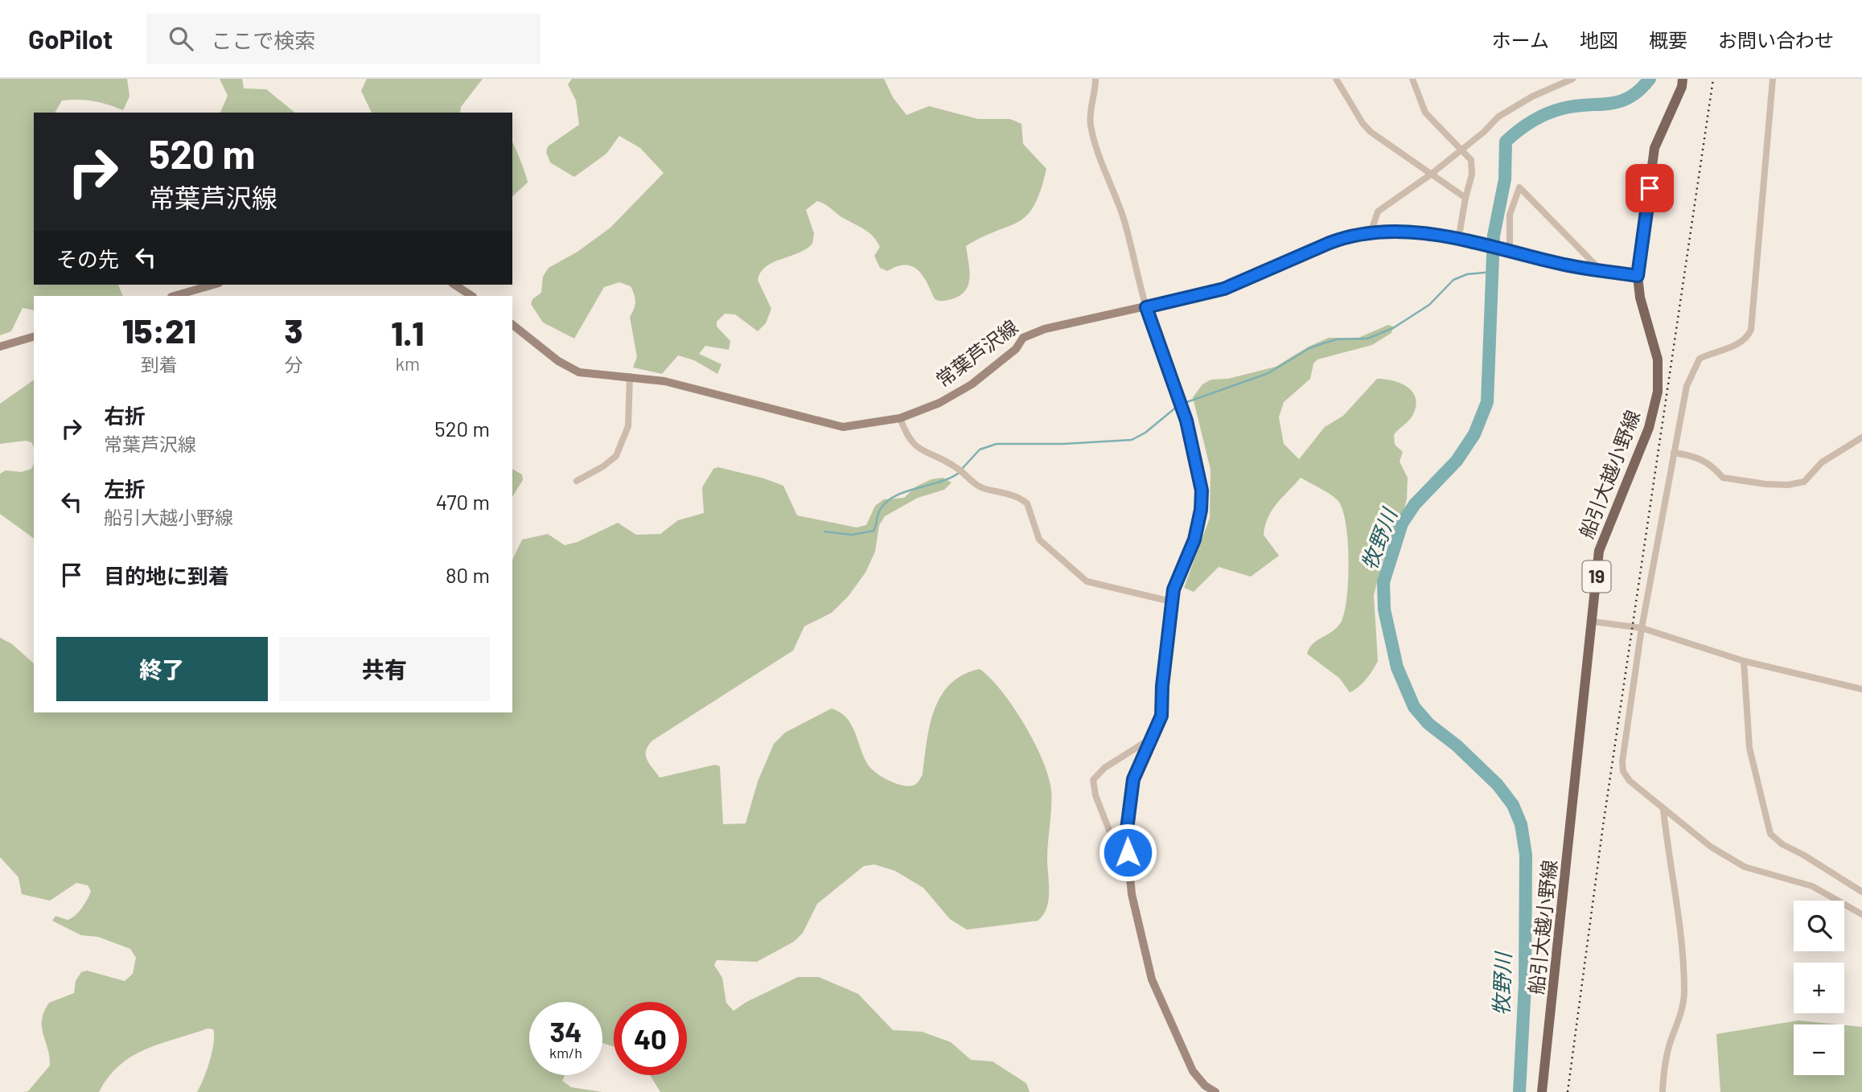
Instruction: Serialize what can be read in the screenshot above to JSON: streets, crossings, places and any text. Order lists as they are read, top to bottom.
{
  "streets": {
    "main road": ["常葉芦沢線", "船引大越小野線", "19"]
  },
  "crossings": [
    ["常葉芦沢線", "船引大越小野線"]
  ],
  "water": ["牧野川"],
  "page": {
    "header": "GoPilot",
    "search": "ここで検索",
    "nav": [
      "ホーム",
      "地図",
      "概要",
      "お問い合わせ"
    ],
    "turn": ["520 m", "常葉芦沢線"],
    "then": "その先",
    "eta": [
      "15:21",
      "到着",
      "3",
      "分",
      "1.1",
      "km"
    ],
    "list": [
      {
        "name": "右折",
        "note": "常葉芦沢線",
        "value": "520 m"
      },
      {
        "name": "左折",
        "note": "船引大越小野線",
        "value": "470 m"
      },
      {
        "name": "目的地に到着",
        "value": "80 m"
      }
    ],
    "buttons": ["終了", "共有"],
    "map_buttons": ["+", "−"],
    "speed": "34 km/h",
    "limit": "40"
  }
}
